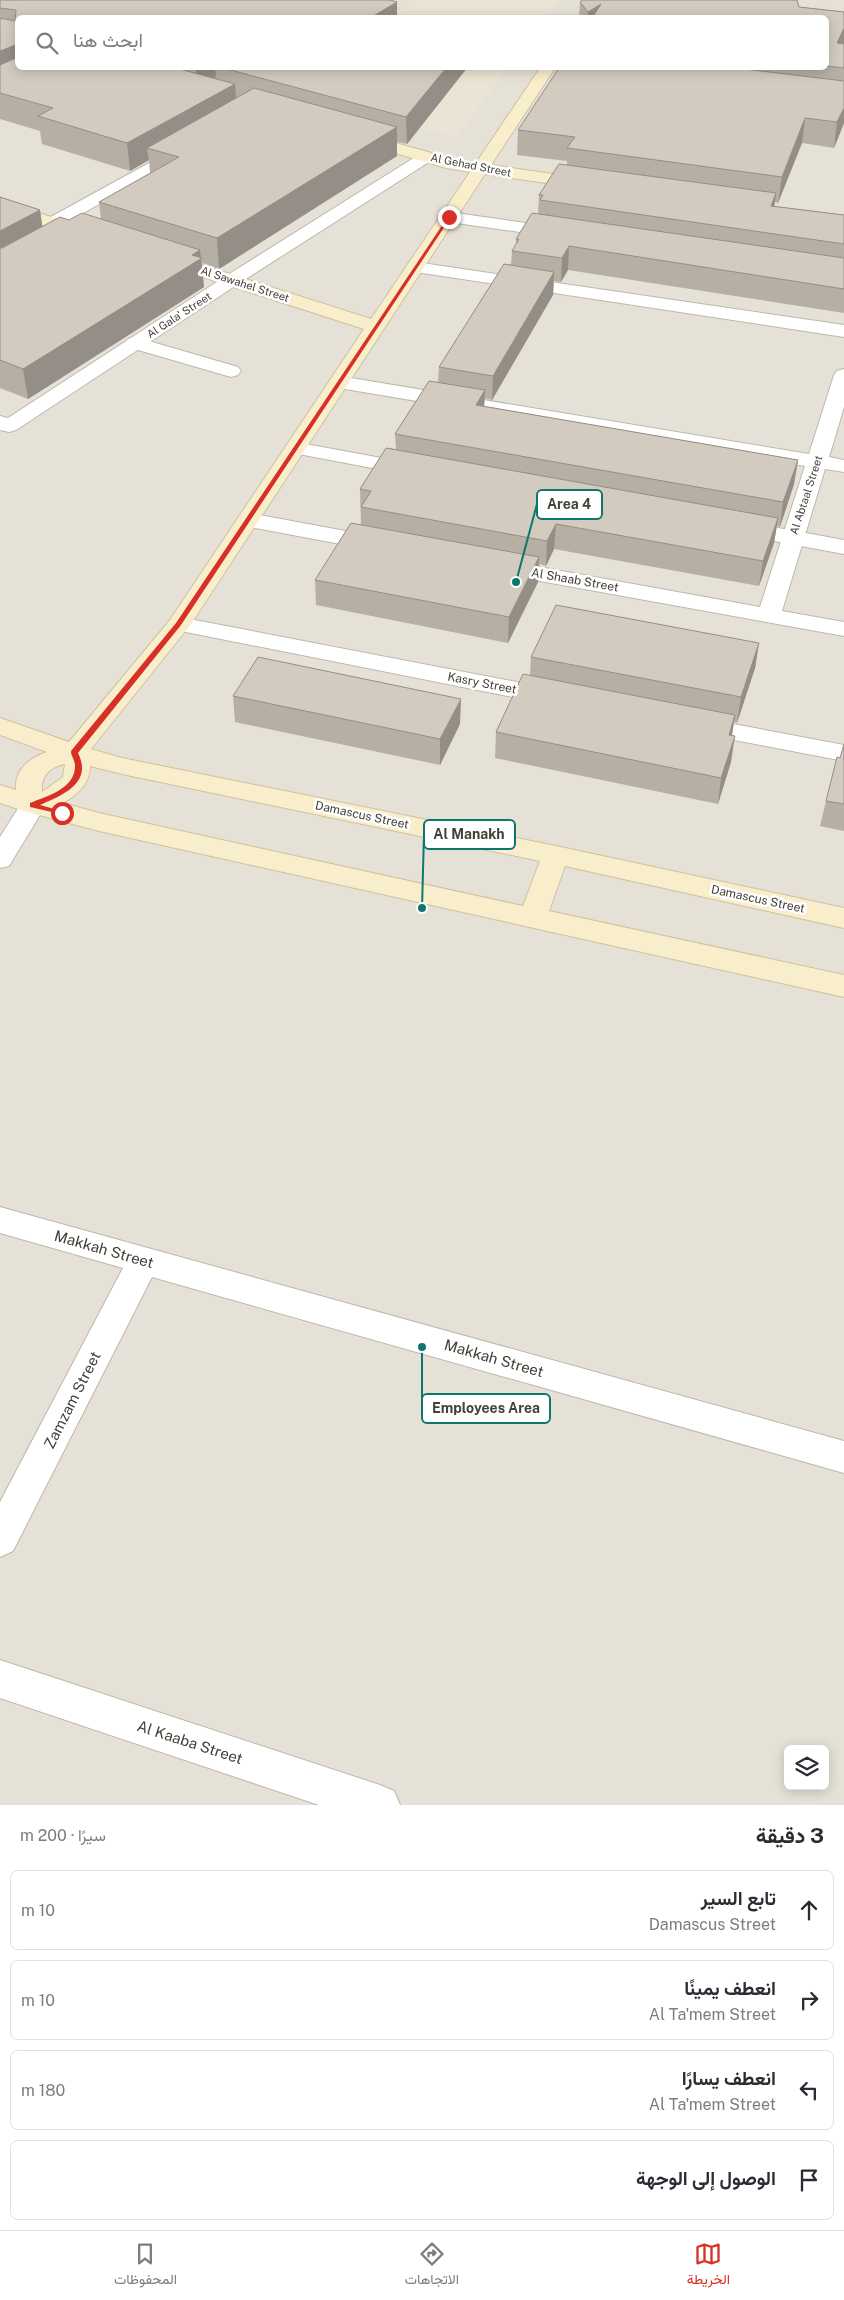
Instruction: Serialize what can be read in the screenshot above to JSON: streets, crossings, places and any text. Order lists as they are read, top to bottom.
{
  "streets": {
    "street": [
      "Al Gehad Street",
      "Al Sawahel Street",
      "Al Gala' Street",
      "Al Abtaal Street",
      "Al Shaab Street",
      "Kasry Street",
      "Damascus Street",
      "Makkah Street",
      "Zamzam Street",
      "Al Kaaba Street"
    ]
  },
  "crossings": [
    ["Al Gehad Street", "Al Gala' Street"],
    ["Al Sawahel Street", "Al Gala' Street"],
    ["Al Abtaal Street", "Al Shaab Street"],
    ["Makkah Street", "Zamzam Street"]
  ],
  "places": ["Area 4", "Al Manakh", "Employees Area"],
  "page": {
    "search": "ابحث هنا",
    "heading": ["3 دقيقة", "سيرًا · 200 m"],
    "list": [
      ["تابع السير", "Damascus Street", "10 m"],
      ["انعطف يمينًا", "Al Ta'mem Street", "10 m"],
      ["انعطف يسارًا", "Al Ta'mem Street", "180 m"],
      "الوصول إلى الوجهة"
    ],
    "nav": ["الخريطة", "الاتجاهات", "المحفوظات"]
  }
}
